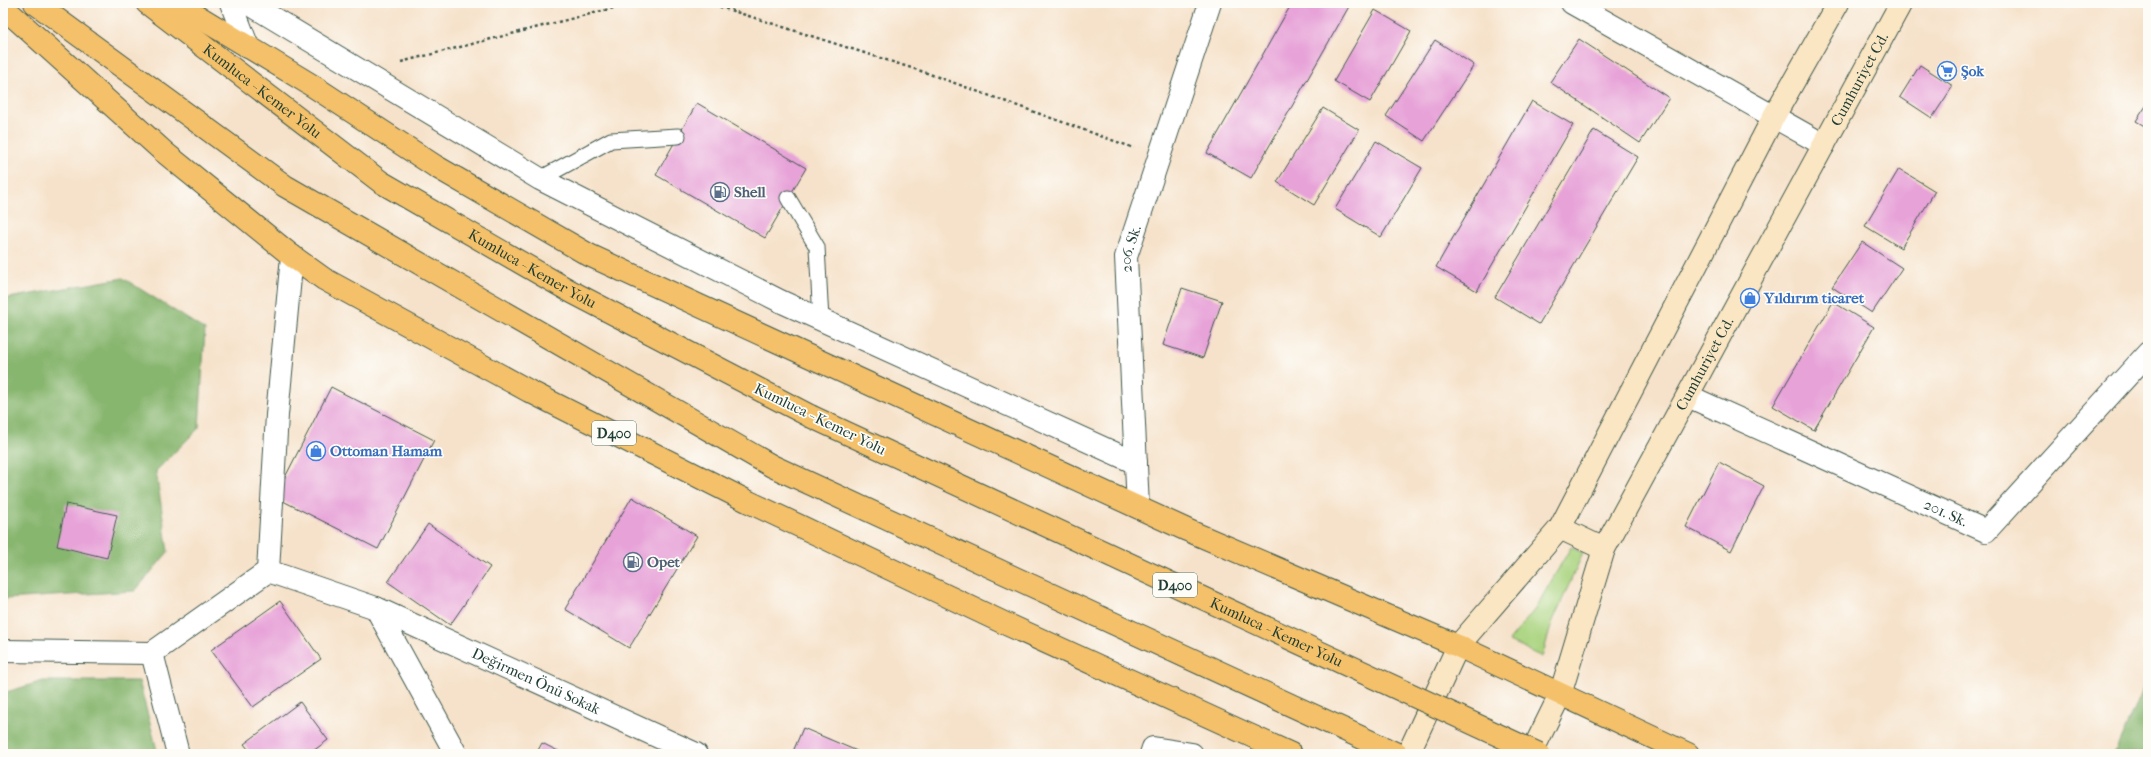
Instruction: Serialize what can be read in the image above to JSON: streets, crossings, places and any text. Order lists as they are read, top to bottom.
{
  "streets": {
    "highway": ["Kumluca - Kemer Yolu", "D400"],
    "street": [
      "Cumhuriyet Cd.",
      "206. Sk.",
      "201. Sk.",
      "Değirmen Önü Sokak"
    ]
  },
  "crossings": [
    ["Cumhuriyet Cd.", "201. Sk."]
  ],
  "places": {
    "supermarket": ["Şok"],
    "fuel station": ["Shell", "Opet"],
    "shop": ["Yıldırım ticaret", "Ottoman Hamam"]
  }
}
